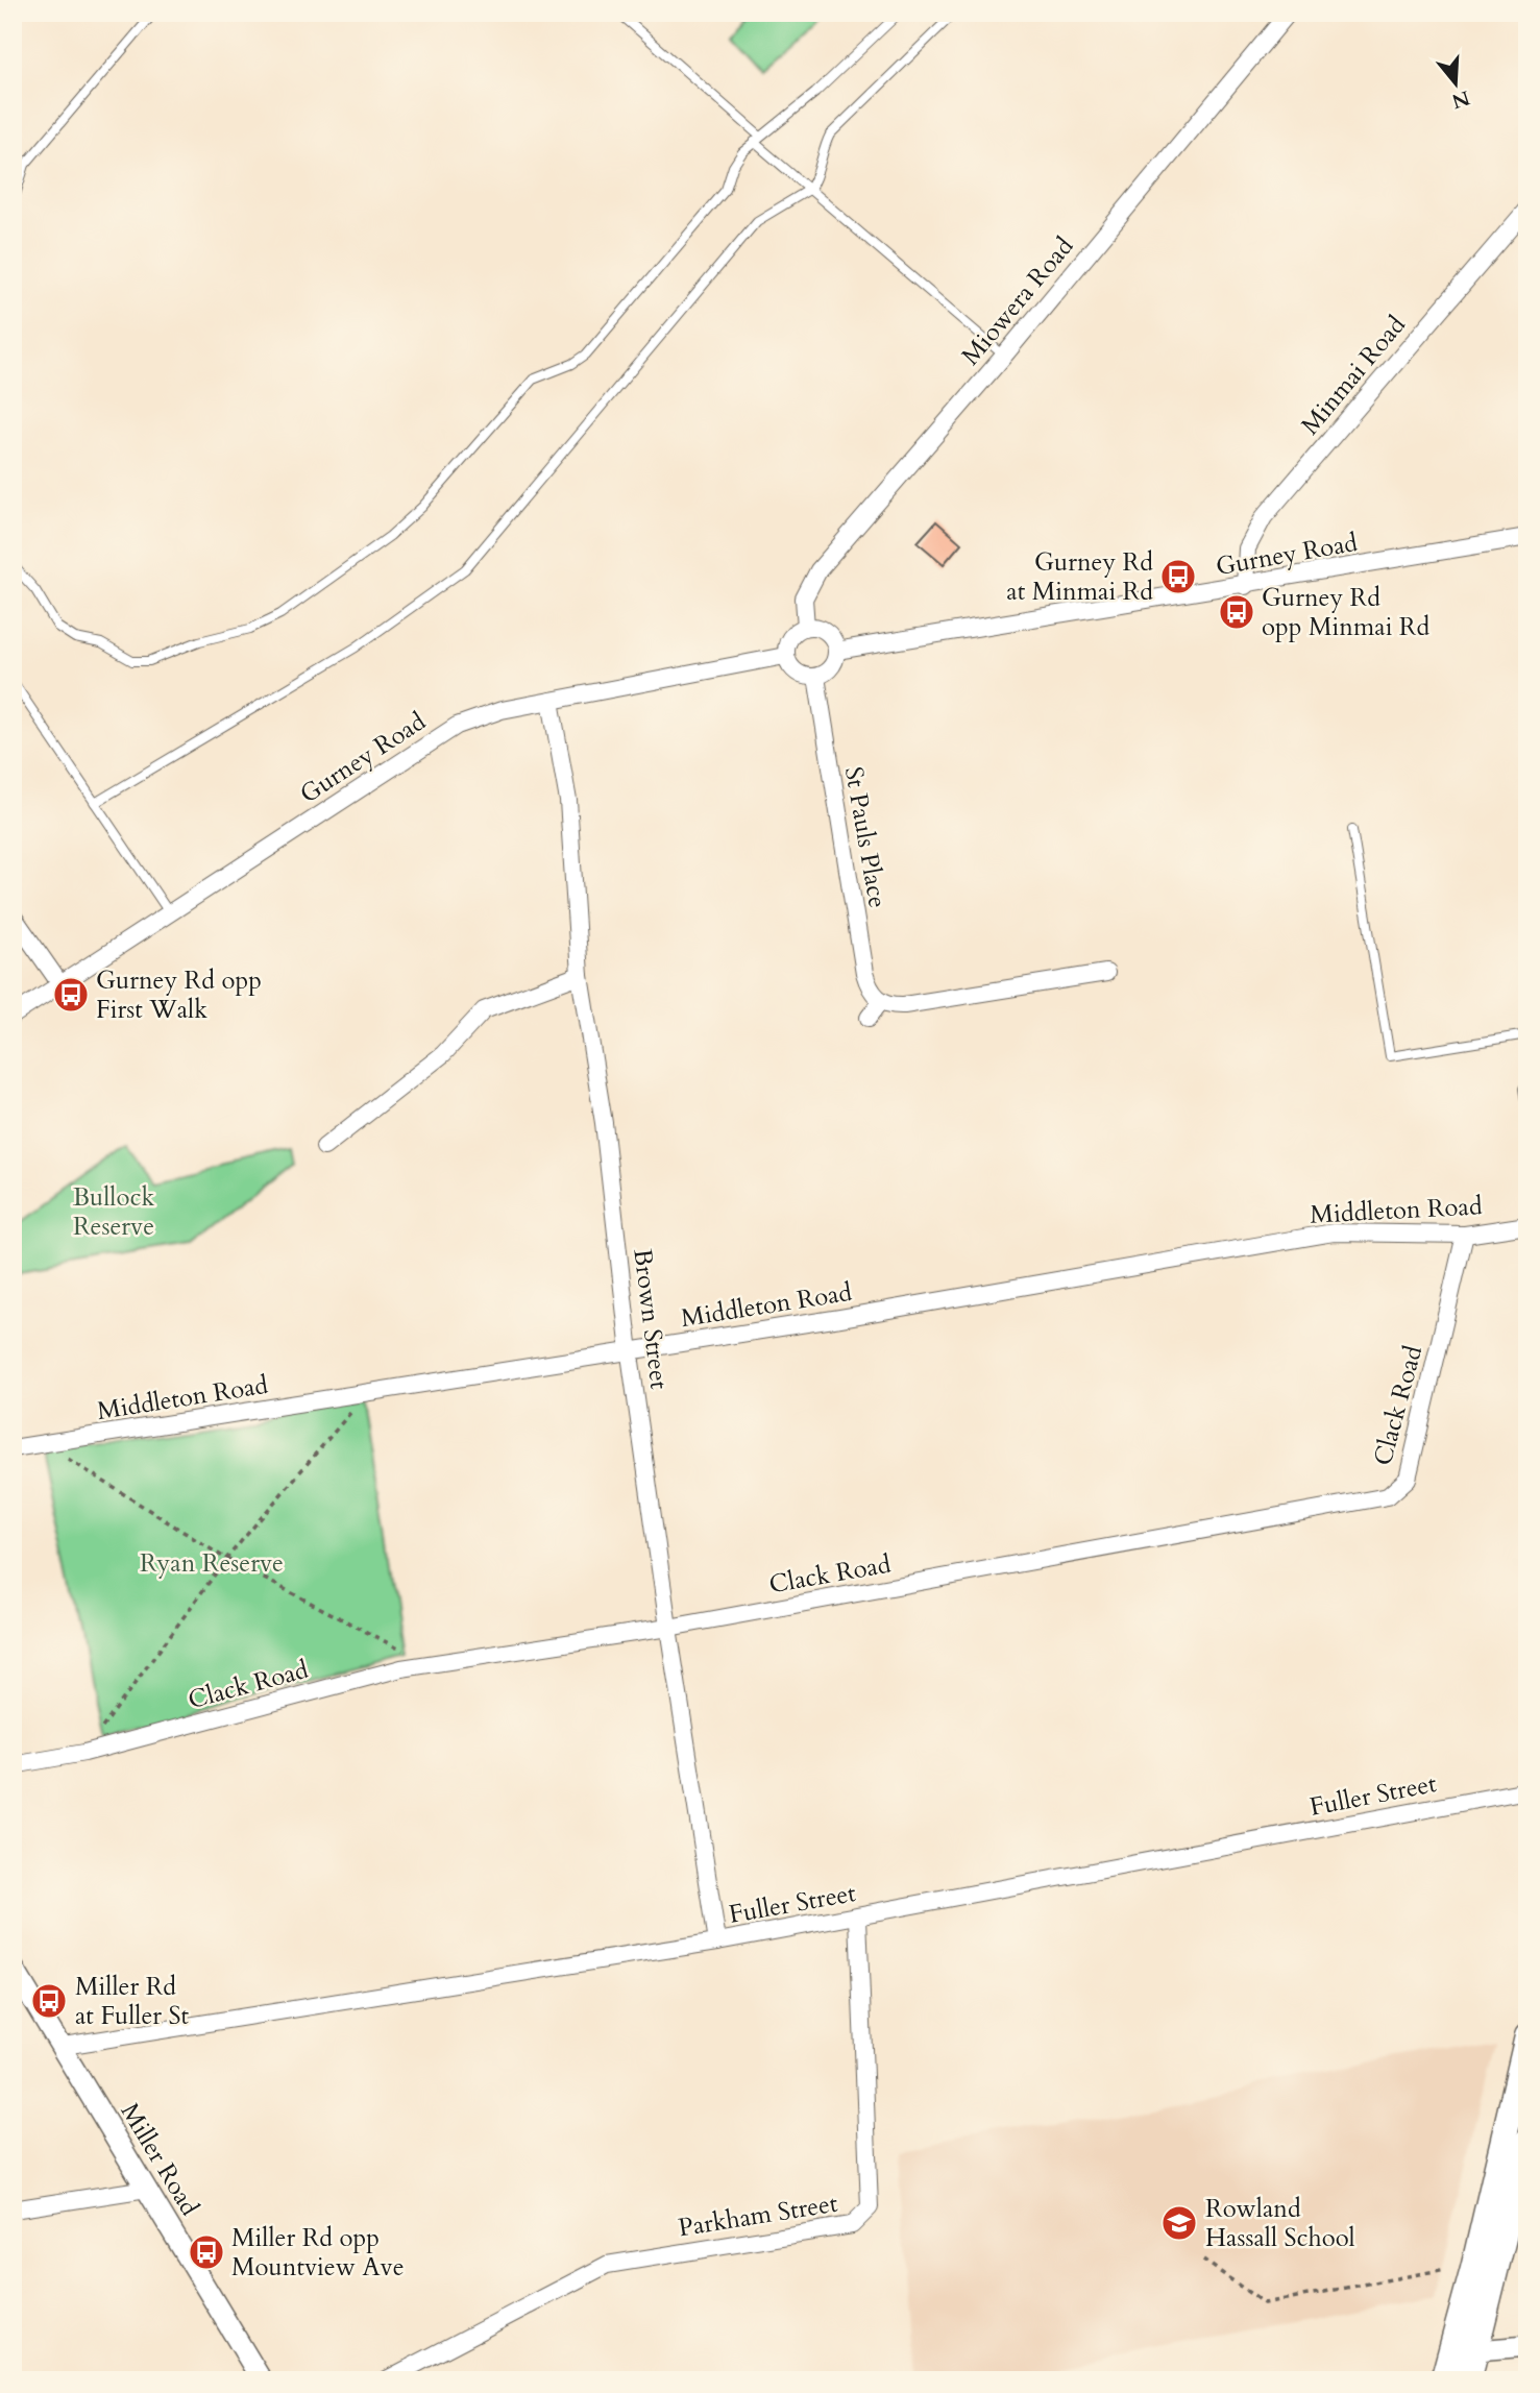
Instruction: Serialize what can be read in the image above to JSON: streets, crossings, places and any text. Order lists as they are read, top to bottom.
{
  "streets": {
    "street": [
      "Miowera Road",
      "Minmai Road",
      "Gurney Road",
      "St Pauls Place",
      "Middleton Road",
      "Brown Street",
      "Clack Road",
      "Fuller Street",
      "Miller Road",
      "Parkham Street"
    ]
  },
  "crossings": [
    ["Miowera Road", "Gurney Road"],
    ["Miowera Road", "St Pauls Place"],
    ["Minmai Road", "Gurney Road"],
    ["Gurney Road", "St Pauls Place"],
    ["Gurney Road", "Brown Street"],
    ["Middleton Road", "Brown Street"],
    ["Middleton Road", "Clack Road"],
    ["Brown Street", "Clack Road"],
    ["Brown Street", "Fuller Street"],
    ["Fuller Street", "Miller Road"],
    ["Fuller Street", "Parkham Street"]
  ],
  "parks": ["Bullock Reserve", "Ryan Reserve"],
  "places": {
    "bus stop": [
      "Gurney Rd at Minmai Rd",
      "Gurney Rd opp Minmai Rd",
      "Gurney Rd opp First Walk",
      "Miller Rd at Fuller St",
      "Miller Rd opp Mountview Ave"
    ],
    "school or university": ["Rowland Hassall School"]
  },
  "north": "bottom"
}
